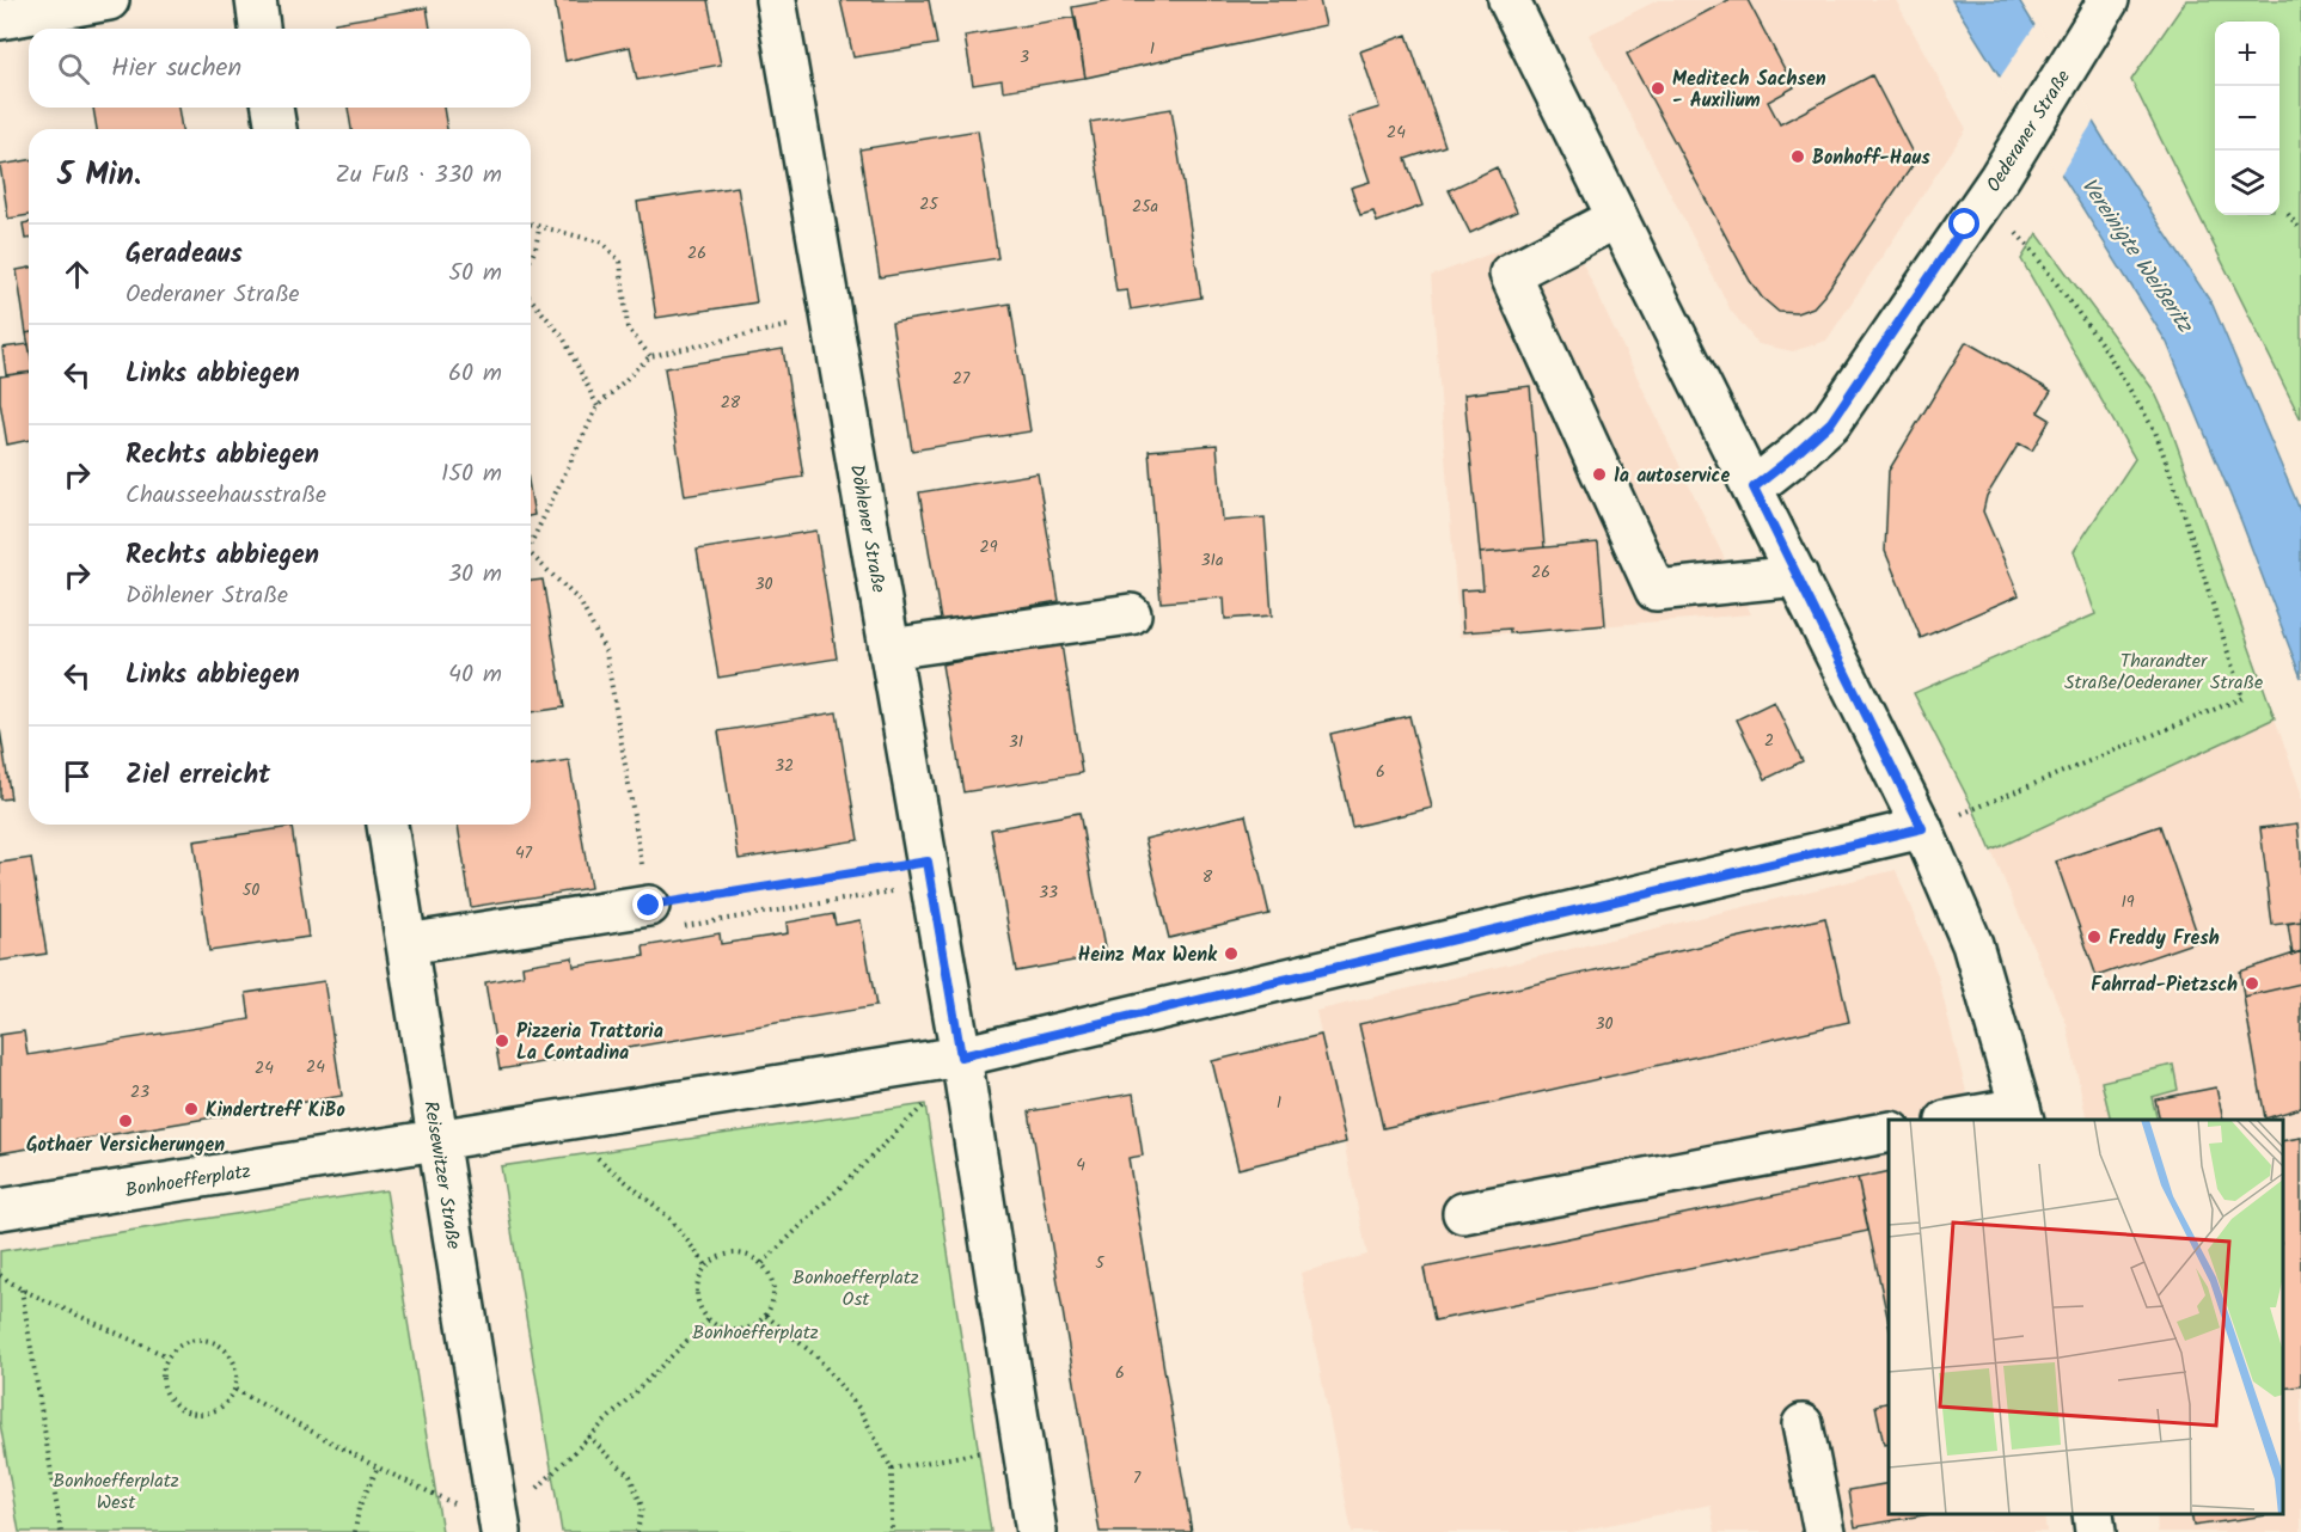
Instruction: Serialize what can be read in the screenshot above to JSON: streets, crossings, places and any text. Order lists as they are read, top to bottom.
{
  "streets": {
    "street": [
      "Oederaner Straße",
      "Döhlener Straße",
      "Reisewitzer Straße",
      "Bonhoefferplatz"
    ]
  },
  "crossings": [
    ["Döhlener Straße", "Bonhoefferplatz"],
    ["Reisewitzer Straße", "Bonhoefferplatz"]
  ],
  "water": ["Vereinigte Weißeritz"],
  "parks": [
    "Tharandter Straße/Oederaner Straße",
    "Bonhoefferplatz Ost",
    "Bonhoefferplatz",
    "Bonhoefferplatz West"
  ],
  "places": [
    "Meditech Sachsen - Auxilium",
    "Bonhoff-Haus",
    "1a autoservice",
    "Freddy Fresh",
    "Heinz Max Wenk",
    "Fahrrad-Pietzsch",
    "Pizzeria Trattoria La Contadina",
    "Kindertreff KiBo",
    "Gothaer Versicherungen"
  ],
  "house_numbers": [
    "1",
    "3",
    "24",
    "25",
    "25a",
    "26",
    "27",
    "28",
    "29",
    "31a",
    "26",
    "30",
    "2",
    "31",
    "32",
    "6",
    "47",
    "8",
    "50",
    "33",
    "19",
    "30",
    "24",
    "24",
    "23",
    "1",
    "4",
    "5",
    "6",
    "7"
  ],
  "page": {
    "map_buttons": ["+", "−"],
    "search": "Hier suchen",
    "heading": ["5 Min.", "Zu Fuß · 330 m"],
    "list": [
      ["Geradeaus", "Oederaner Straße", "50 m"],
      ["Links abbiegen", "60 m"],
      ["Rechts abbiegen", "Chausseehausstraße", "150 m"],
      ["Rechts abbiegen", "Döhlener Straße", "30 m"],
      ["Links abbiegen", "40 m"],
      "Ziel erreicht"
    ]
  }
}
